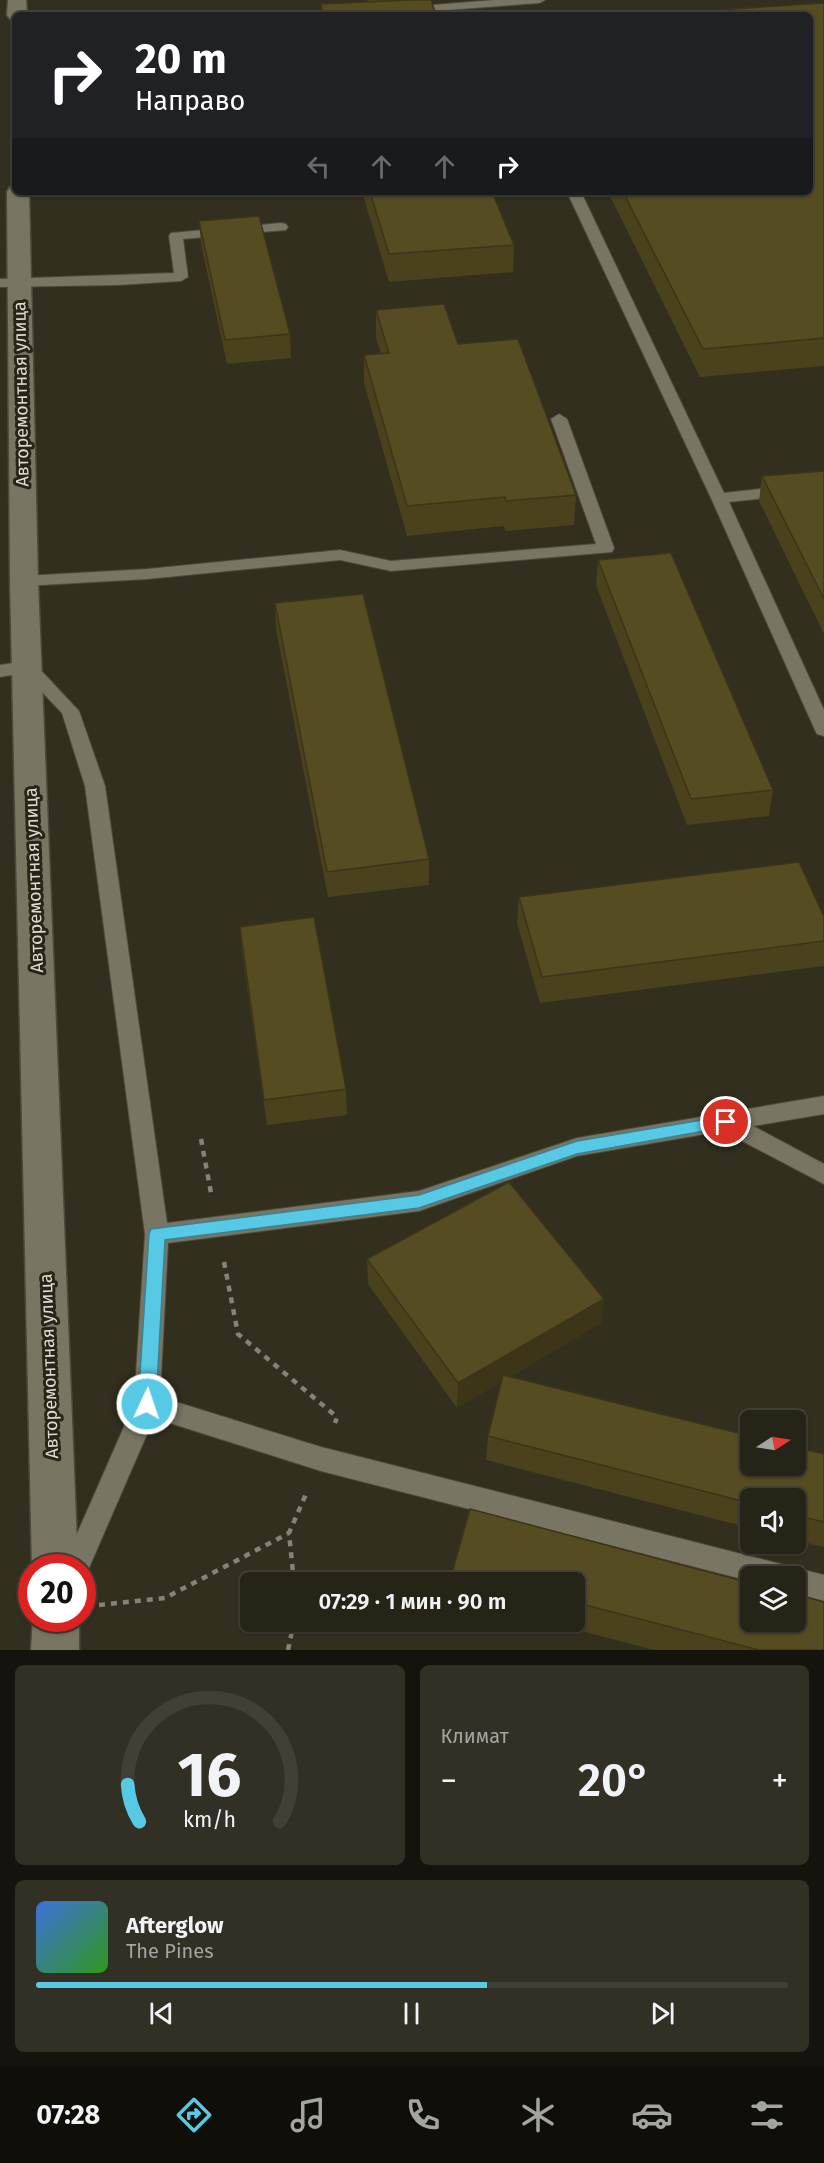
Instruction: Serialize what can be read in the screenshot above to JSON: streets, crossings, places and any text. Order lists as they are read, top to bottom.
{
  "streets": {
    "street": ["Авторемонтная улица"]
  },
  "north": "right",
  "page": {
    "turn": ["20 m", "Направо"],
    "limit": "20",
    "trip": "07:29 · 1 мин · 90 m",
    "tile": "Климат",
    "heat": ["−", "20°", "+"],
    "song": ["Afterglow", "The Pines"],
    "tabs": "07:28",
    "gauge": ["16", "km/h"]
  }
}
